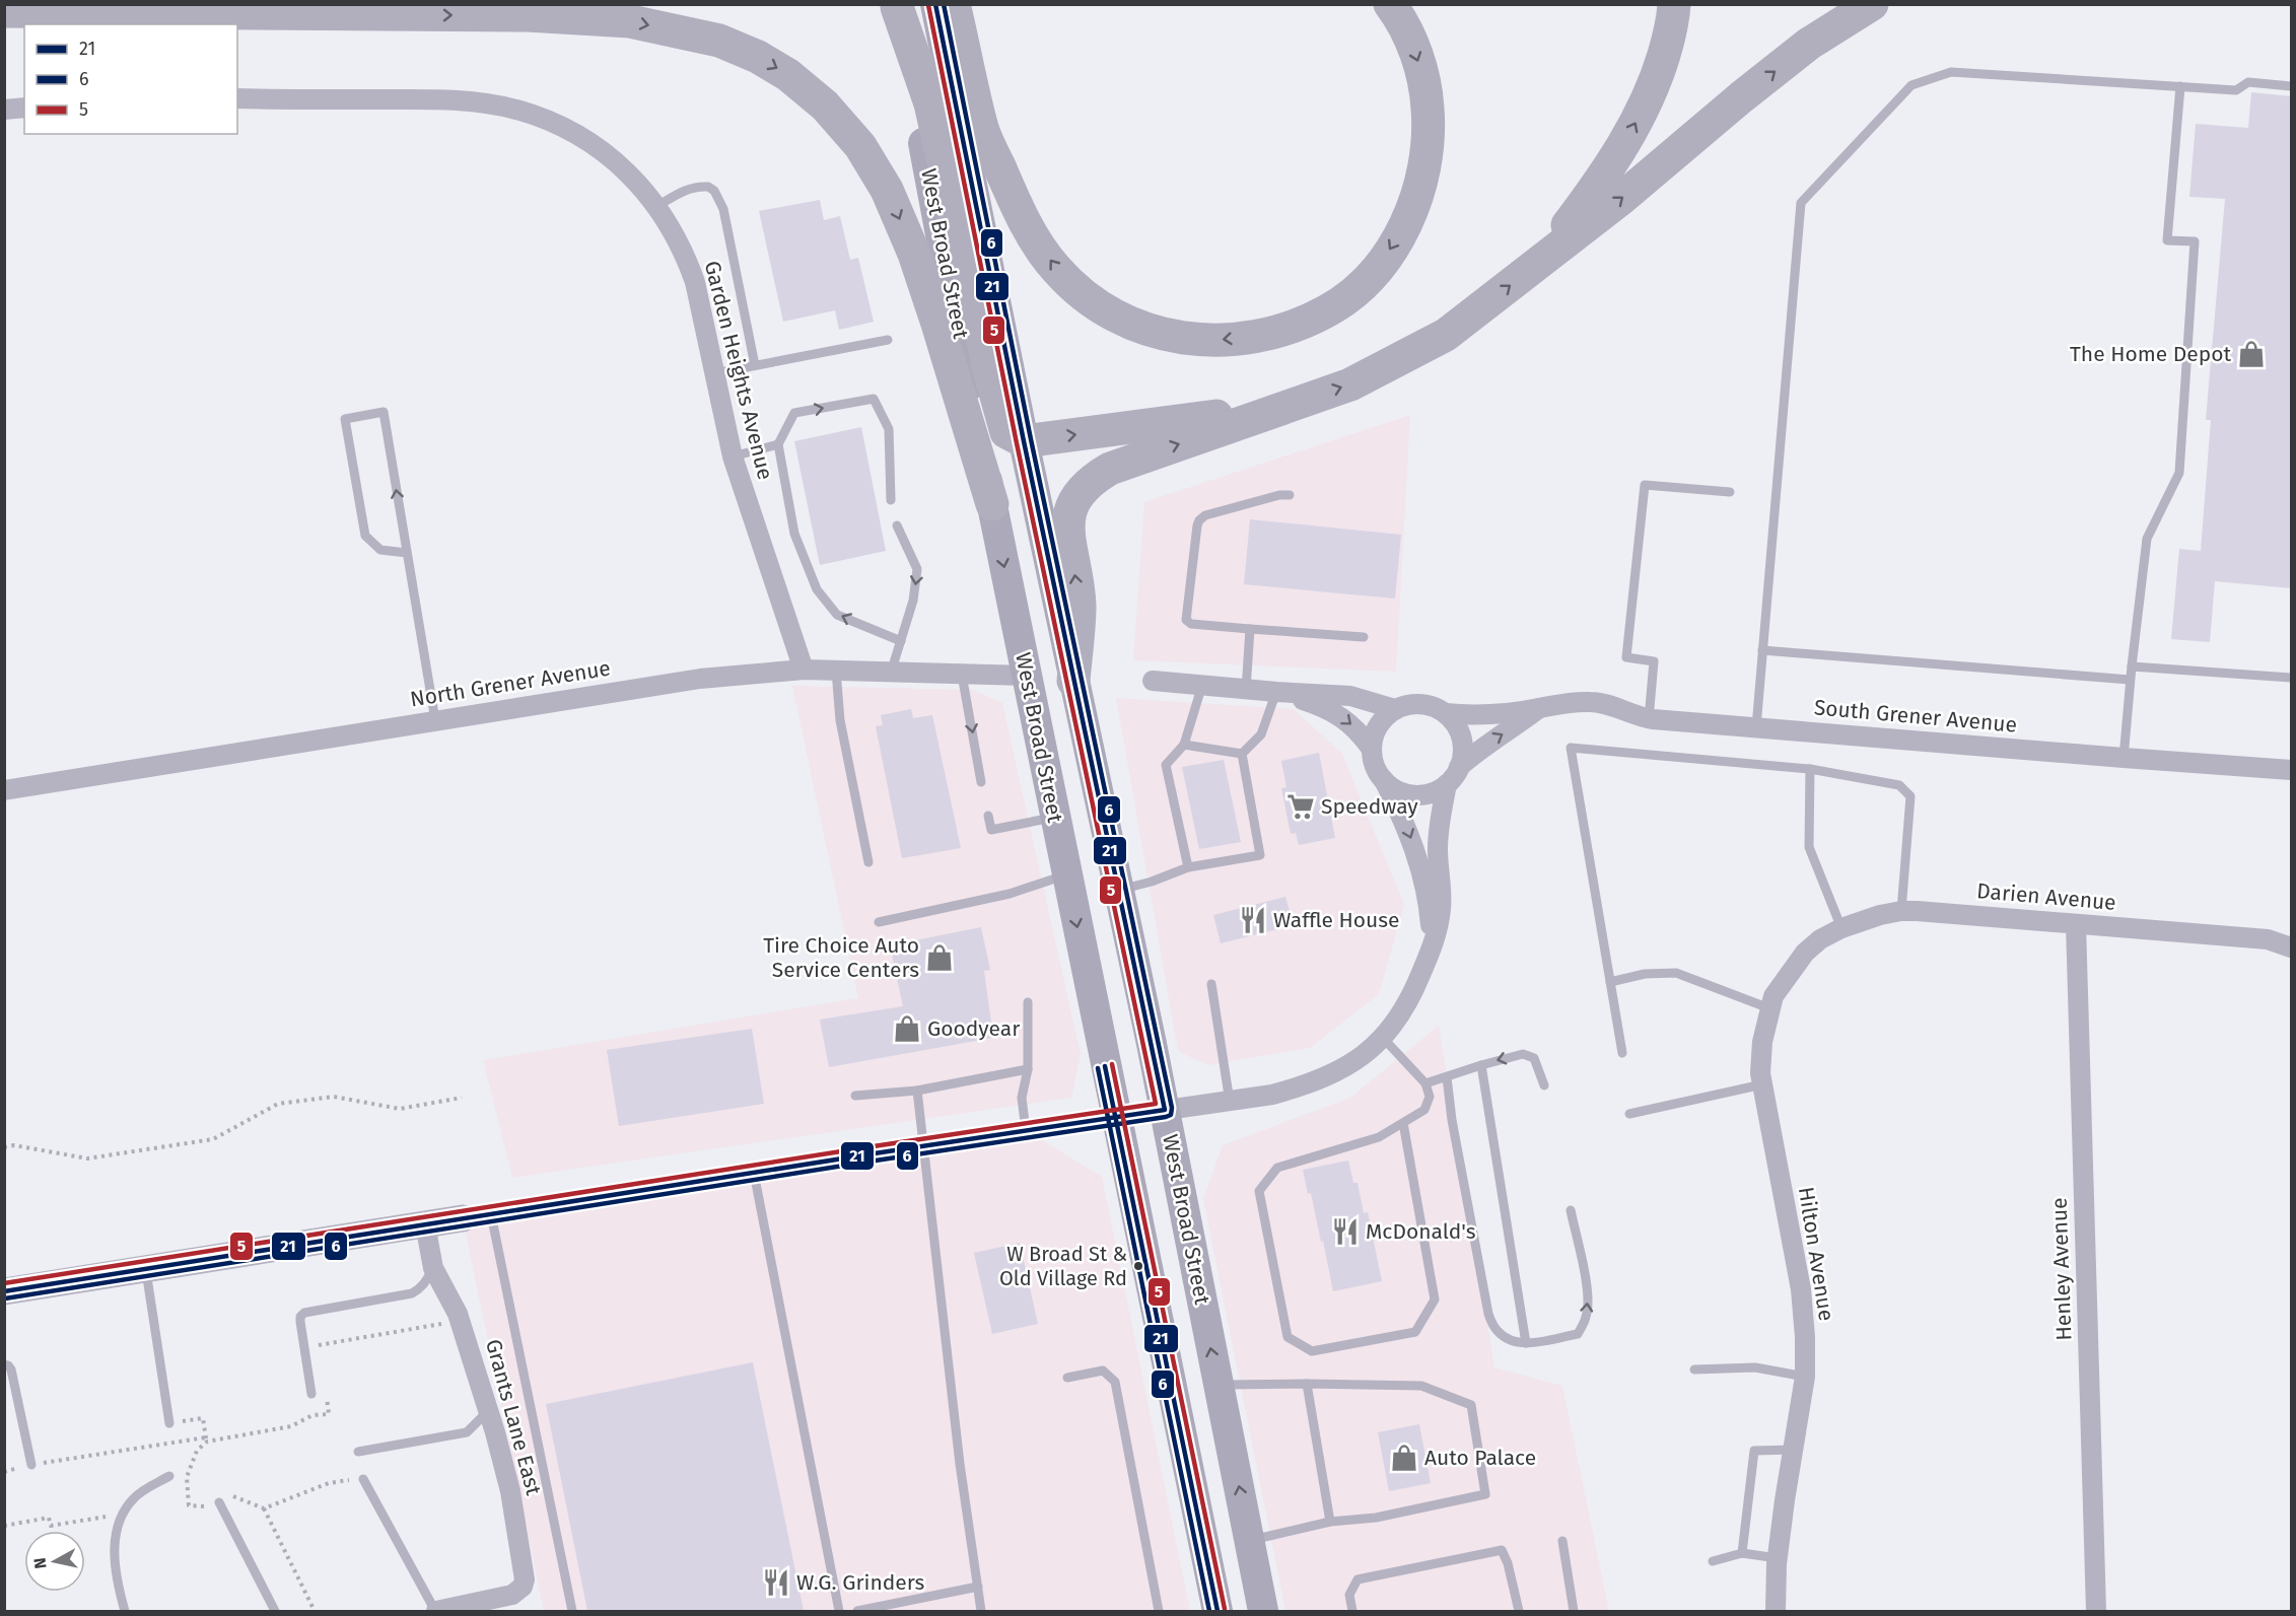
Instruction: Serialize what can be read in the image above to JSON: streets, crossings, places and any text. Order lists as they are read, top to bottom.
{
  "streets": {
    "main road": ["West Broad Street"],
    "street": [
      "Garden Heights Avenue",
      "North Grener Avenue",
      "South Grener Avenue",
      "Darien Avenue",
      "Hilton Avenue",
      "Henley Avenue",
      "Grants Lane East"
    ]
  },
  "crossings": [
    ["West Broad Street", "North Grener Avenue"],
    ["Garden Heights Avenue", "North Grener Avenue"],
    ["Darien Avenue", "Hilton Avenue"],
    ["Darien Avenue", "Henley Avenue"]
  ],
  "places": {
    "shop": [
      "The Home Depot",
      "Tire Choice Auto Service Centers",
      "Goodyear",
      "Auto Palace"
    ],
    "supermarket": ["Speedway"],
    "restaurant": ["Waffle House", "McDonald's", "W.G. Grinders"],
    "other": ["W Broad St & Old Village Rd"]
  },
  "lines": ["transit line 21", "transit line 6", "transit line 5"],
  "legend": ["21", "6", "5"],
  "north": "left"
}
